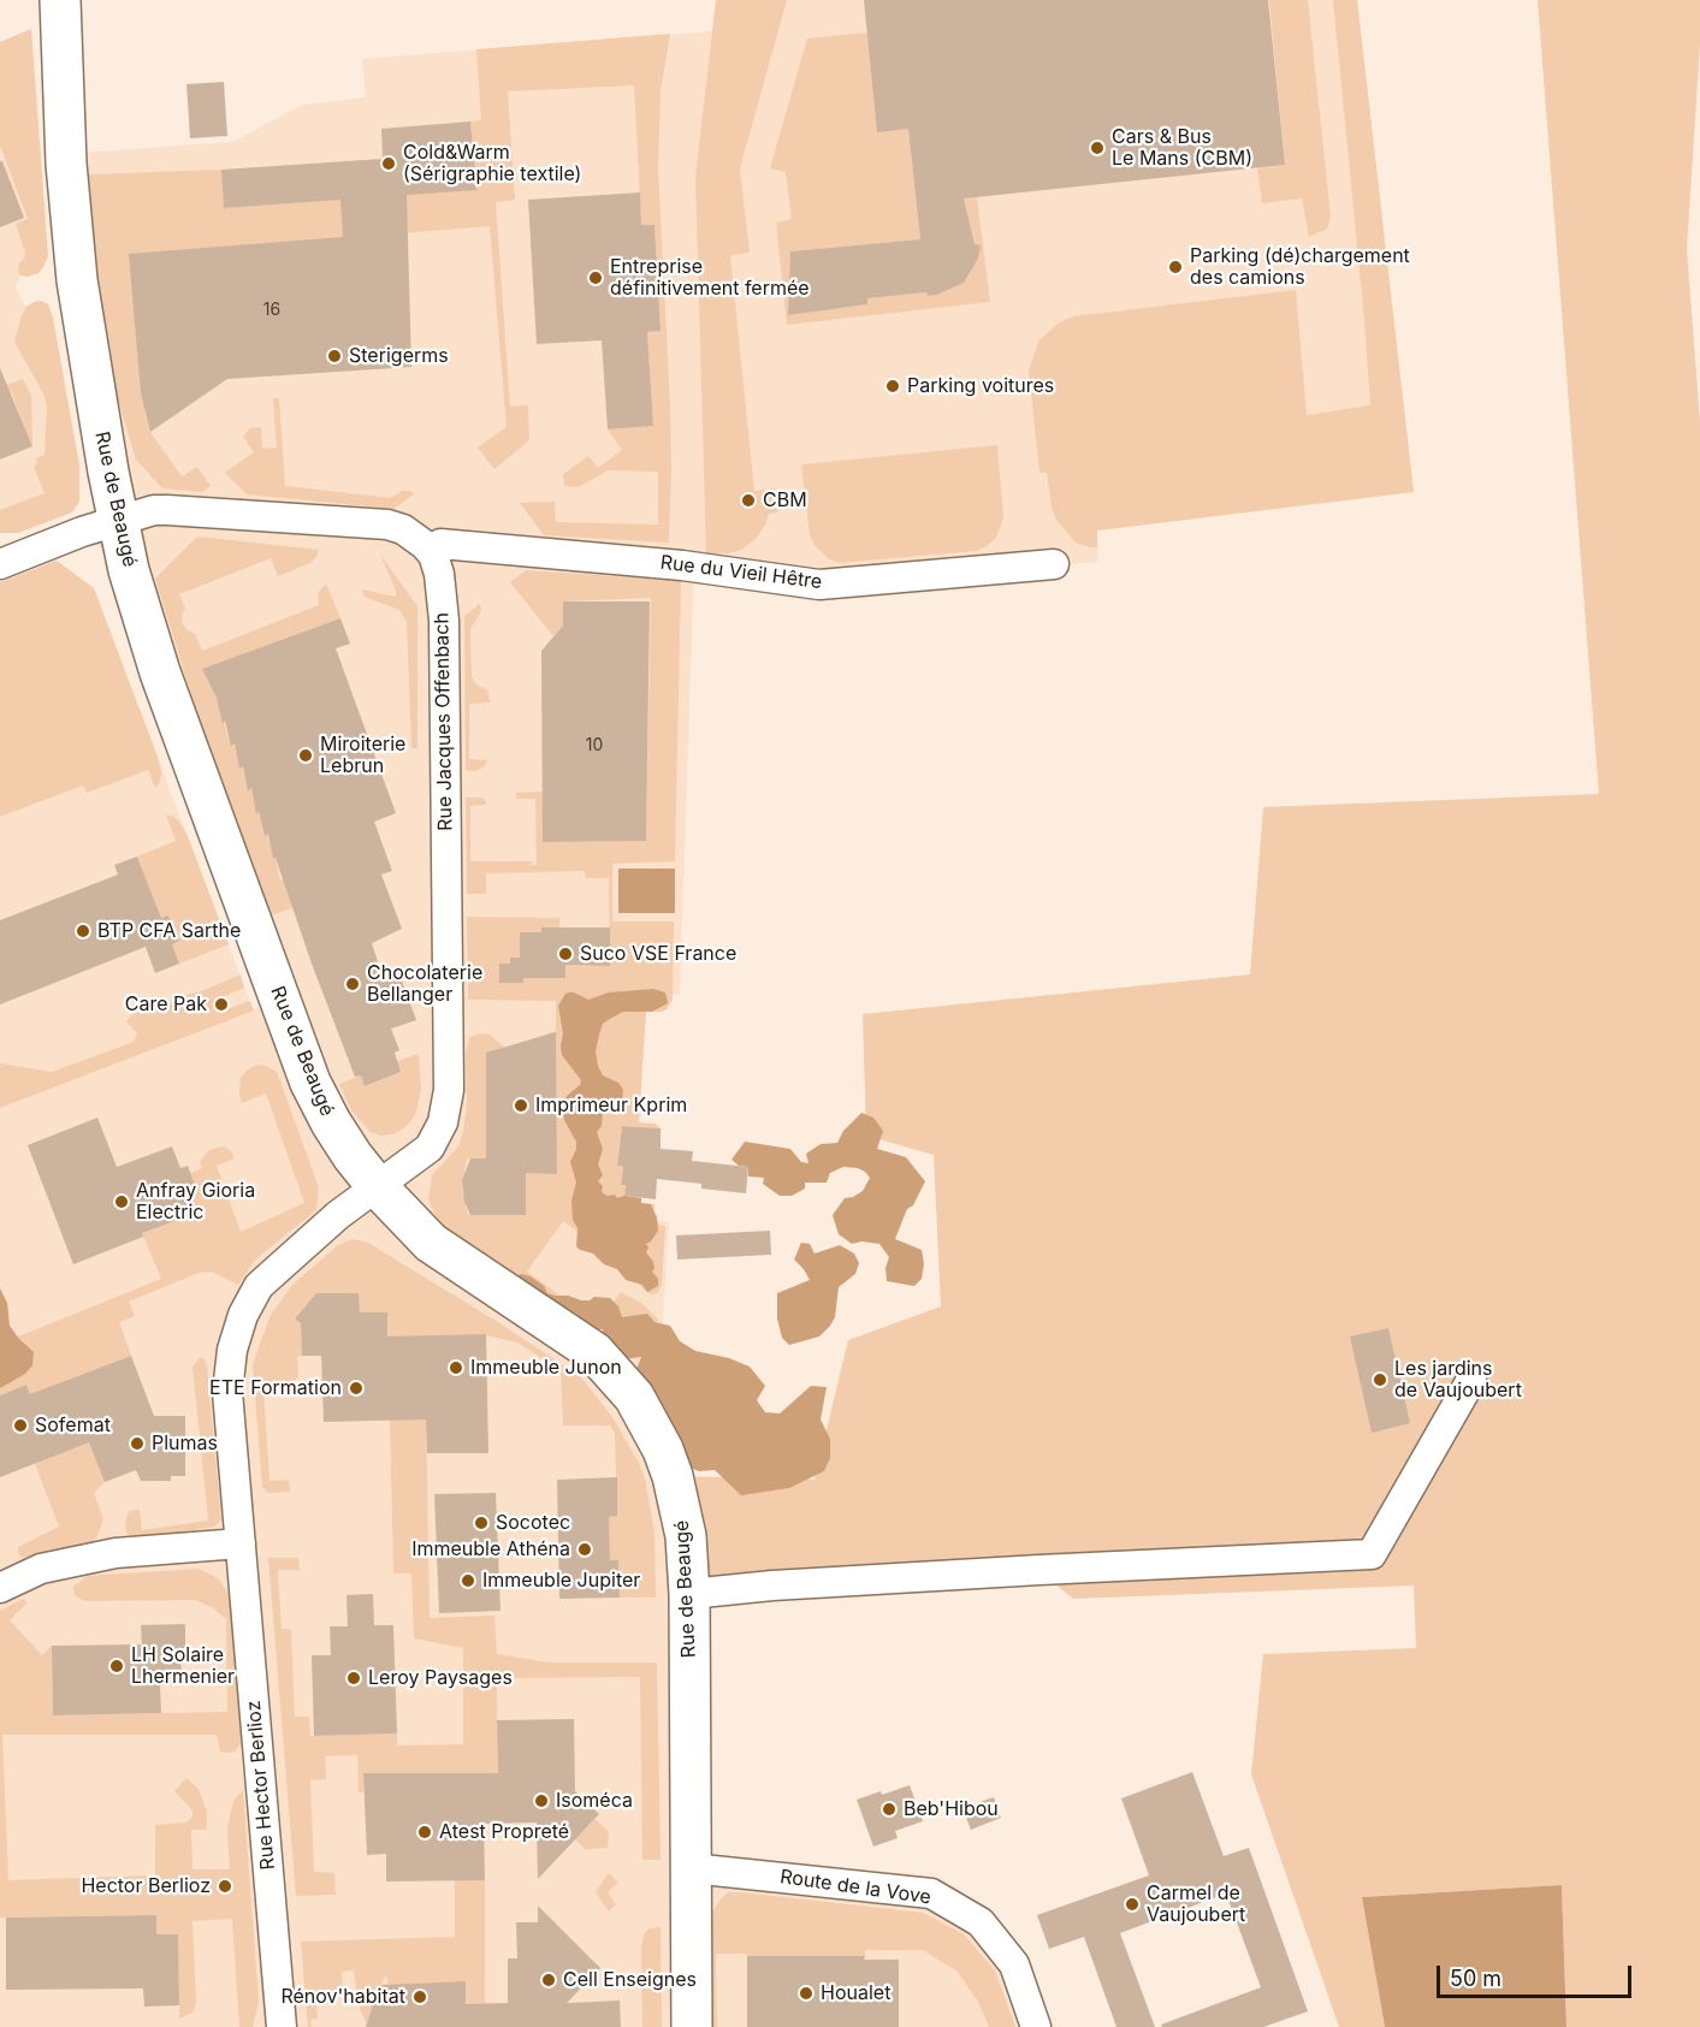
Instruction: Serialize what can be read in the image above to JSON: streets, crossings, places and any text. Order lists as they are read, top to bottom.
{
  "streets": {
    "street": [
      "Rue de Beaugé",
      "Rue du Vieil Hêtre",
      "Rue Jacques Offenbach",
      "Rue Hector Berlioz",
      "Route de la Vove"
    ]
  },
  "crossings": [
    ["Rue de Beaugé", "Rue Jacques Offenbach"],
    ["Rue de Beaugé", "Rue Hector Berlioz"],
    ["Rue de Beaugé", "Route de la Vove"],
    ["Rue du Vieil Hêtre", "Rue Jacques Offenbach"],
    ["Rue Jacques Offenbach", "Rue Hector Berlioz"]
  ],
  "places": [
    "Cars & Bus Le Mans (CBM)",
    "Cold&Warm (Sérigraphie textile)",
    "Parking (dé)chargement des camions",
    "Entreprise définitivement fermée",
    "Sterigerms",
    "Parking voitures",
    "CBM",
    "Miroiterie Lebrun",
    "BTP CFA Sarthe",
    "Suco VSE France",
    "Chocolaterie Bellanger",
    "Care Pak",
    "Imprimeur Kprim",
    "Anfray Gioria Electric",
    "Immeuble Junon",
    "Les jardins de Vaujoubert",
    "ETE Formation",
    "Sofemat",
    "Plumas",
    "Socotec",
    "Immeuble Athéna",
    "Immeuble Jupiter",
    "LH Solaire Lhermenier",
    "Leroy Paysages",
    "Isoméca",
    "Beb'Hibou",
    "Atest Propreté",
    "Hector Berlioz",
    "Carmel de Vaujoubert",
    "Cell Enseignes",
    "Houalet",
    "Rénov'habitat"
  ],
  "house_numbers": ["16", "10"],
  "scale_bar": "50 m"
}
